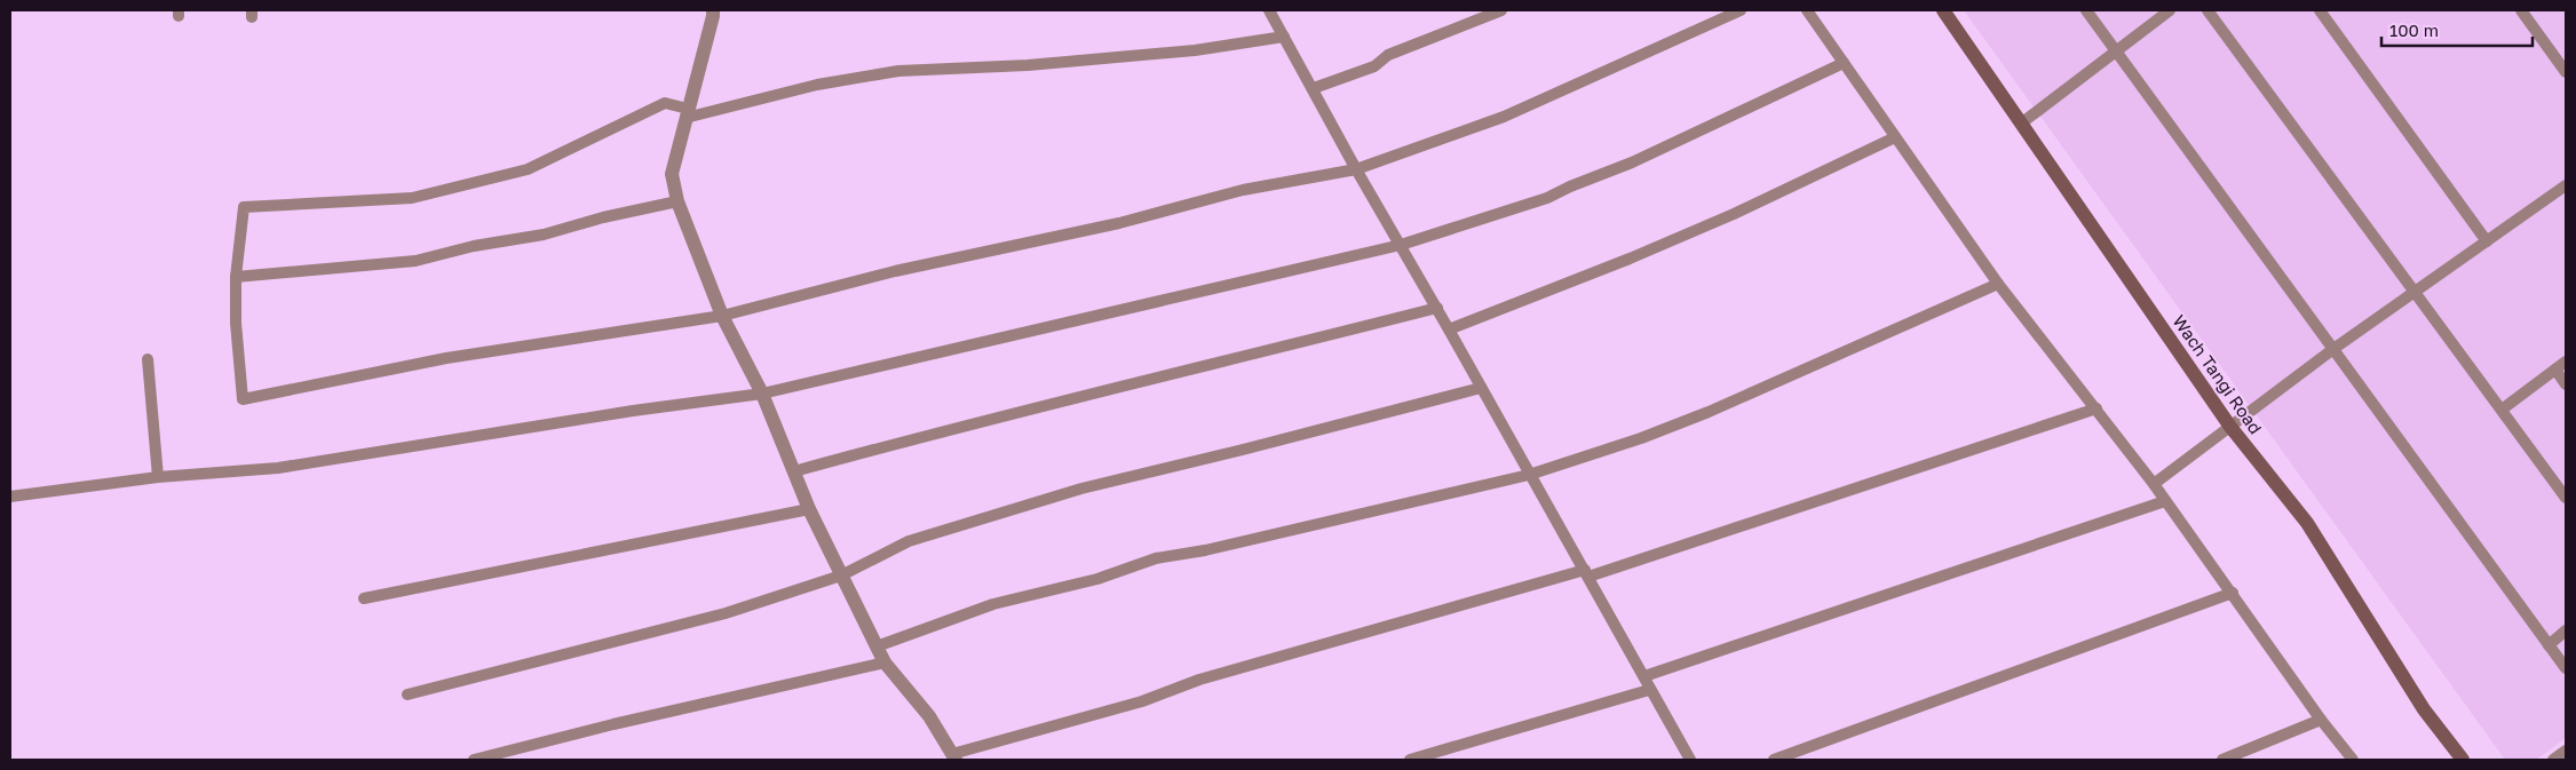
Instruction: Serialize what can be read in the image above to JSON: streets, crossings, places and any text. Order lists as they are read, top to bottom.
{
  "streets": {
    "main road": ["Wach Tangi Road"]
  },
  "scale_bar": "100 m"
}
